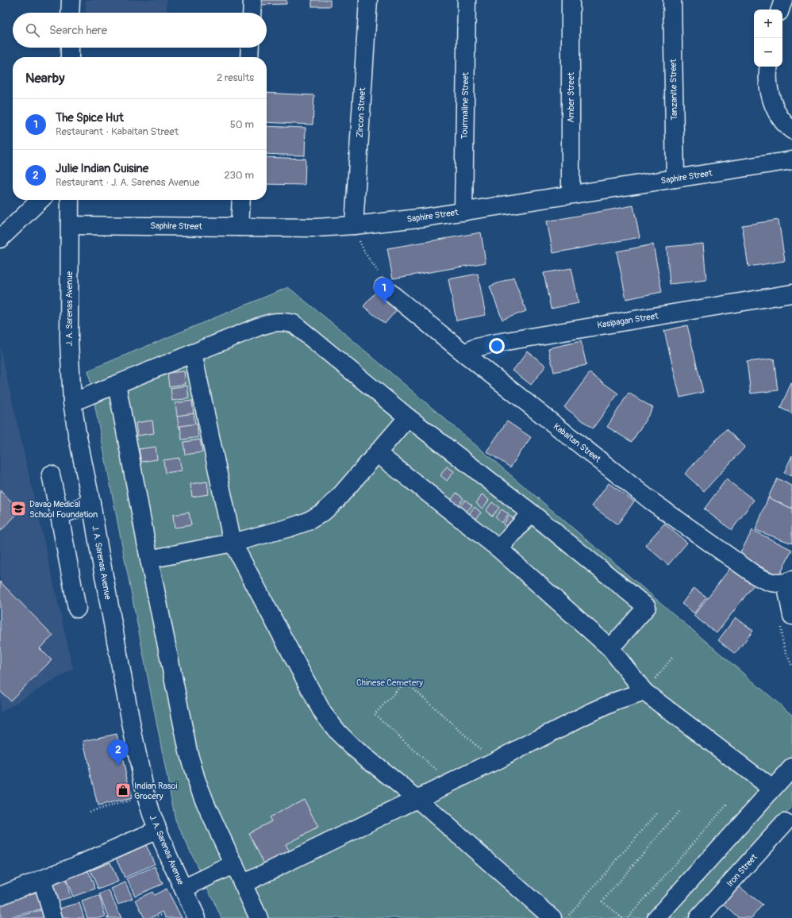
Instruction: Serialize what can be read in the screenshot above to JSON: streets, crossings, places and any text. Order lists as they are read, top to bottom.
{
  "streets": {
    "street": [
      "Tanzanite Street",
      "Amber Street",
      "Tourmaline Street",
      "Zircon Street",
      "Saphire Street",
      "J. A. Sarenas Avenue",
      "Kasipagan Street",
      "Kabaitan Street",
      "Iron Street"
    ]
  },
  "crossings": [
    ["Tanzanite Street", "Saphire Street"],
    ["Amber Street", "Saphire Street"],
    ["Tourmaline Street", "Saphire Street"],
    ["Zircon Street", "Saphire Street"],
    ["Saphire Street", "J. A. Sarenas Avenue"],
    ["Kasipagan Street", "Kabaitan Street"]
  ],
  "parks": ["Chinese Cemetery"],
  "places": {
    "school or university": ["Davao Medical School Foundation"],
    "shop": ["Indian Rasoi Grocery"]
  },
  "page": {
    "map_buttons": ["+", "−"],
    "search": "Search here",
    "heading": ["Nearby", "2 results"],
    "list": [
      {
        "mark": "1",
        "name": "The Spice Hut",
        "note": "Restaurant · Kabaitan Street",
        "value": "50 m"
      },
      {
        "mark": "2",
        "name": "Julie Indian Cuisine",
        "note": "Restaurant · J. A. Sarenas Avenue",
        "value": "230 m"
      }
    ],
    "pins": ["1", "2"]
  }
}
